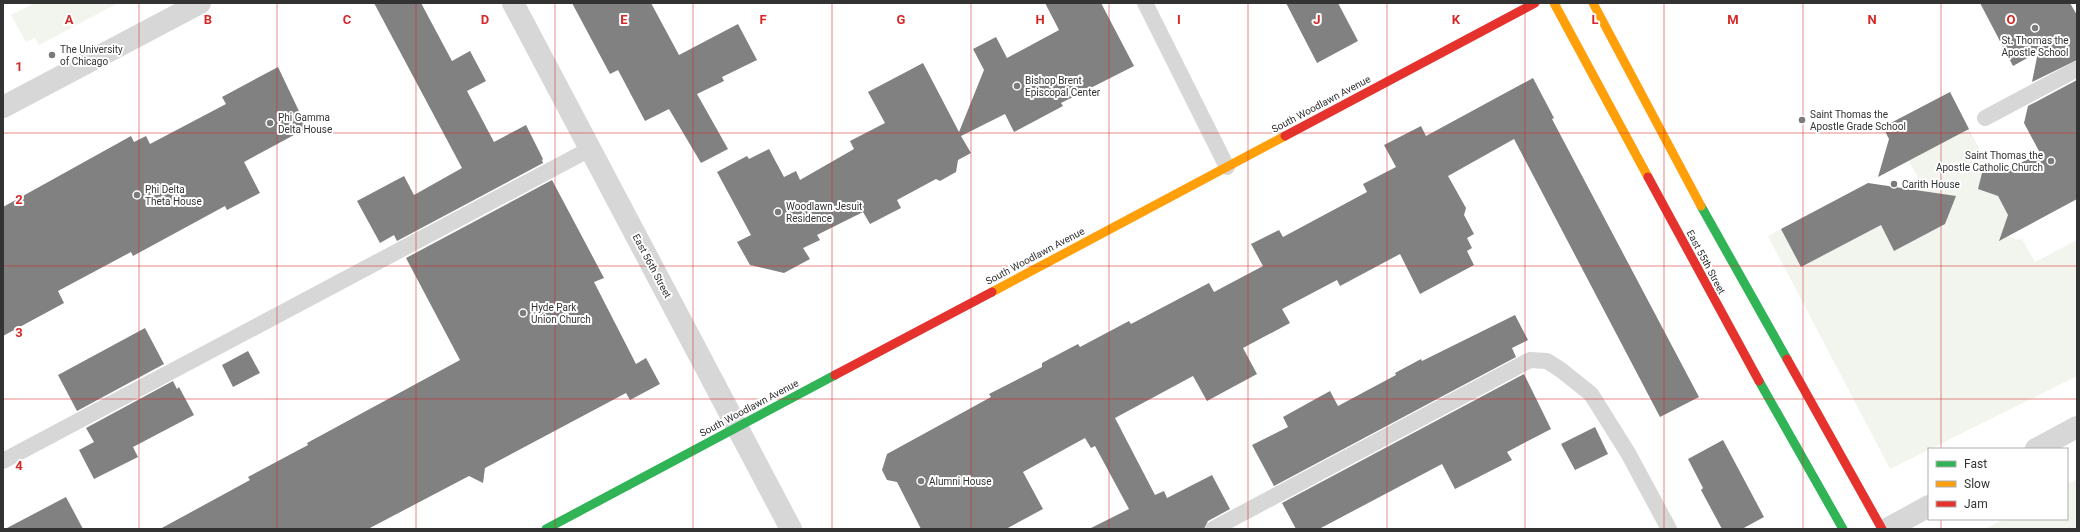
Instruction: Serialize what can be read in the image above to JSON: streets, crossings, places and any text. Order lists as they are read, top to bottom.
{
  "streets": {
    "street": ["South Woodlawn Avenue", "East 55th Street", "East 56th Street"]
  },
  "crossings": [
    ["South Woodlawn Avenue", "East 56th Street"]
  ],
  "places": [
    "St. Thomas the Apostle School",
    "The University of Chicago",
    "Bishop Brent Episcopal Center",
    "Saint Thomas the Apostle Grade School",
    "Phi Gamma Delta House",
    "Saint Thomas the Apostle Catholic Church",
    "Carith House",
    "Phi Delta Theta House",
    "Woodlawn Jesuit Residence",
    "Hyde Park Union Church",
    "Alumni House"
  ],
  "legend": ["Fast", "Slow", "Jam"],
  "grid": {
    "columns": [
      "A",
      "B",
      "C",
      "D",
      "E",
      "F",
      "G",
      "H",
      "I",
      "J",
      "K",
      "L",
      "M",
      "N",
      "O"
    ],
    "rows": [
      "1",
      "2",
      "3",
      "4"
    ]
  }
}
